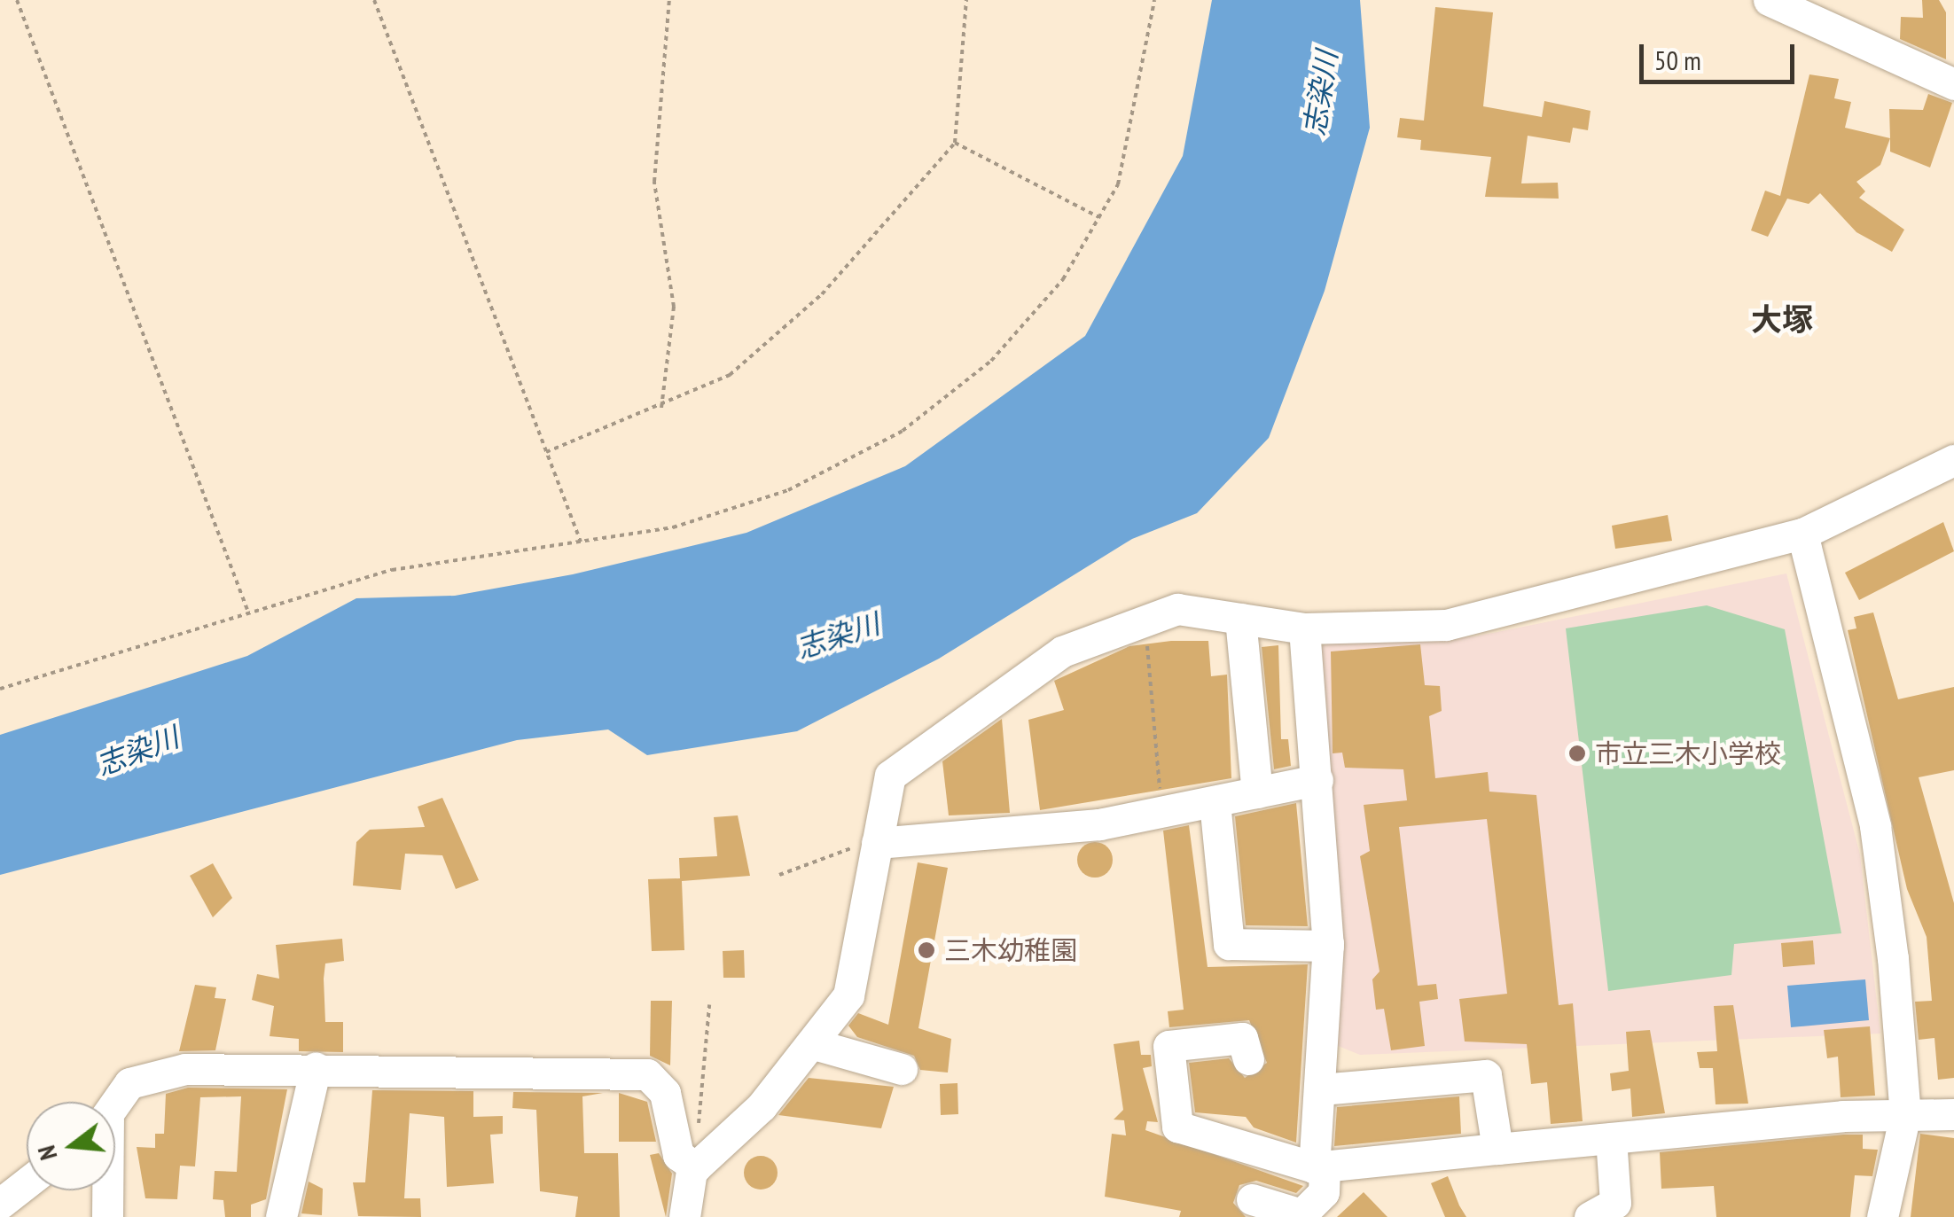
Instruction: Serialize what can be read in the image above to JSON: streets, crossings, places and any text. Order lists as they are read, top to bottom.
{
  "districts": ["大塚"],
  "water": ["志染川"],
  "places": ["市立三木小学校", "三木幼稚園"],
  "scale_bar": "50 m",
  "north": "left"
}
